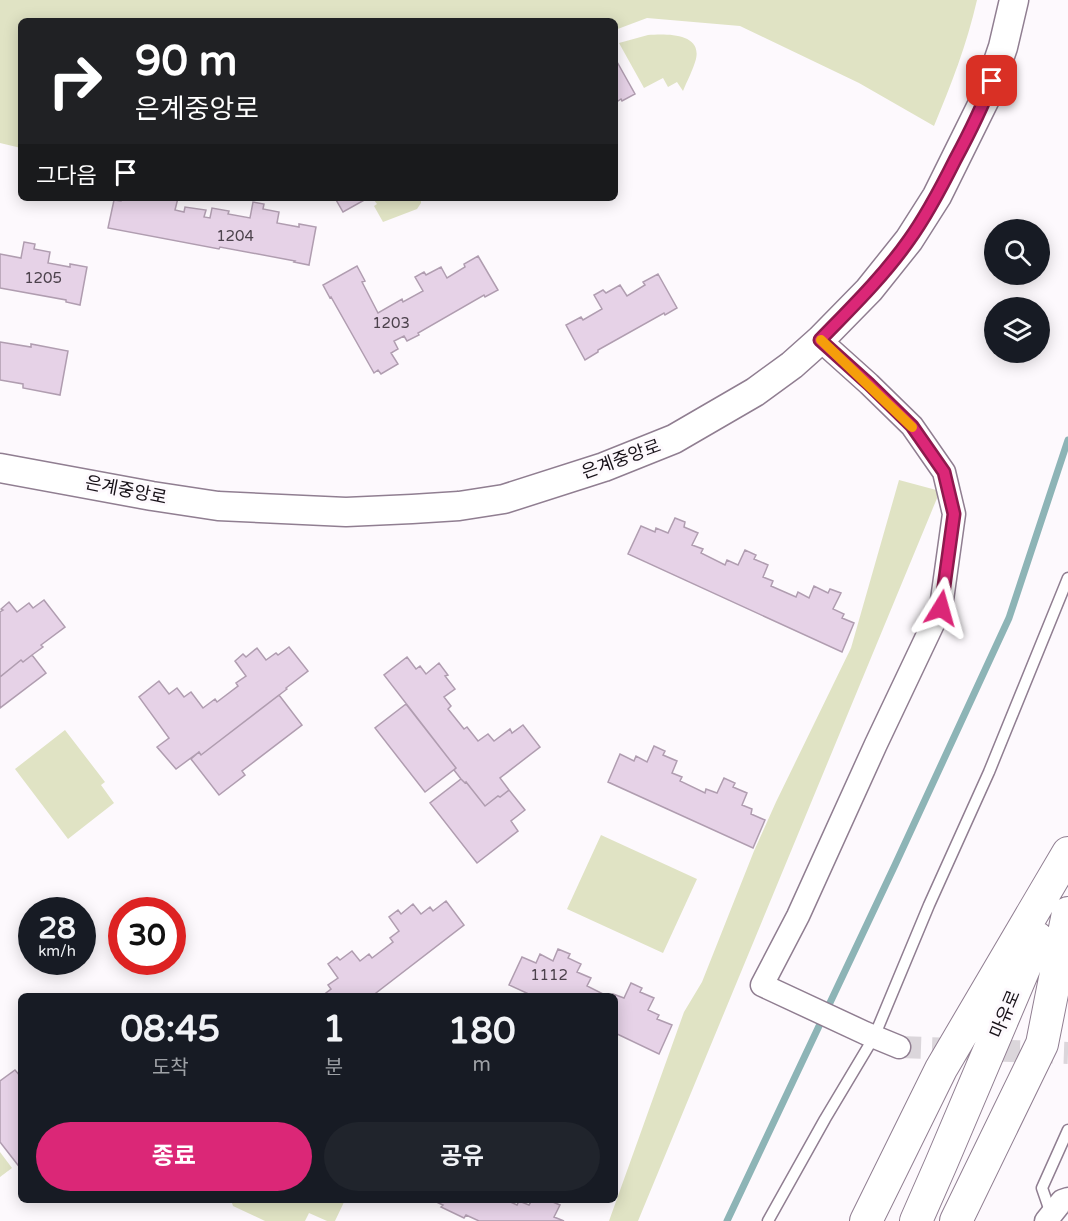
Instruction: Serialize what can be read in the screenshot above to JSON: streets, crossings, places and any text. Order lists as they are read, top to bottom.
{
  "streets": {
    "main road": ["마유로"],
    "street": ["은계중앙로"]
  },
  "house_numbers": [
    "1204",
    "1205",
    "1203",
    "1112"
  ],
  "page": {
    "turn": ["90 m", "은계중앙로"],
    "then": "그다음",
    "speed": "28 km/h",
    "limit": "30",
    "eta": [
      "08:45",
      "도착",
      "1",
      "분",
      "180",
      "m"
    ],
    "buttons": ["종료", "공유"]
  }
}
